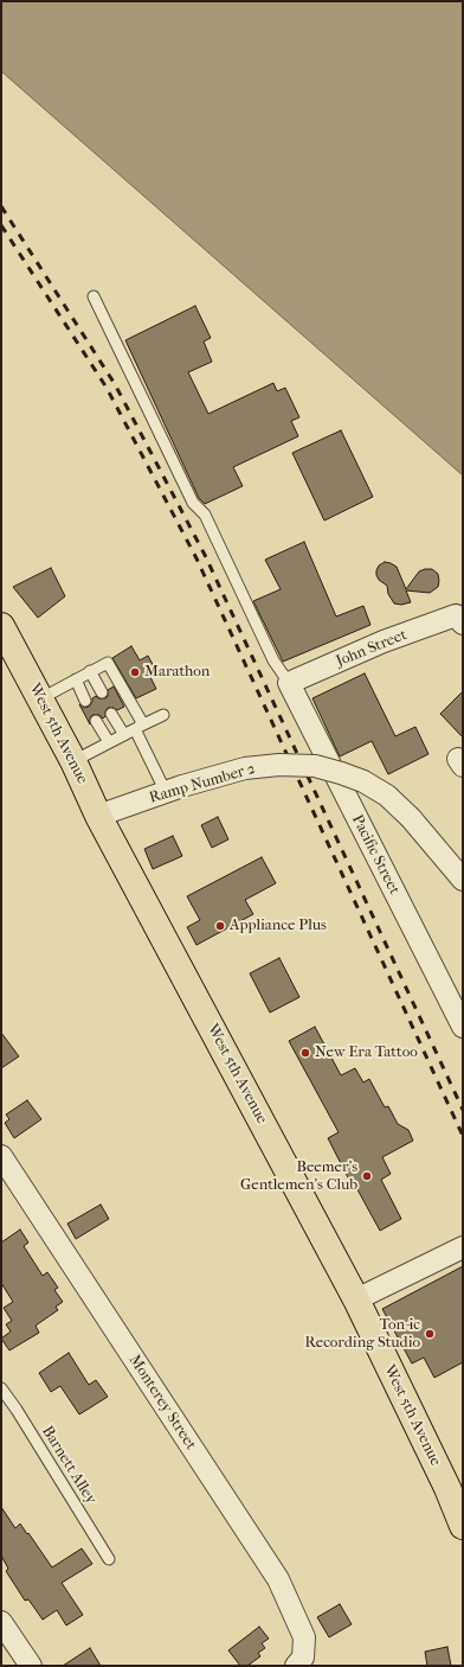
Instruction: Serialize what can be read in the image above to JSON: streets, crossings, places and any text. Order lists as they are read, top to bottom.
{
  "streets": {
    "main road": ["West 5th Avenue"],
    "street": [
      "John Street",
      "Ramp Number 2",
      "Pacific Street",
      "Monterey Street"
    ],
    "lane": ["Barnett Alley"]
  },
  "crossings": [
    ["John Street", "Pacific Street"],
    ["West 5th Avenue", "Ramp Number 2"]
  ],
  "places": [
    "Marathon",
    "Appliance Plus",
    "New Era Tattoo",
    "Beemer's Gentlemen's Club",
    "Ton-ic Recording Studio"
  ]
}
